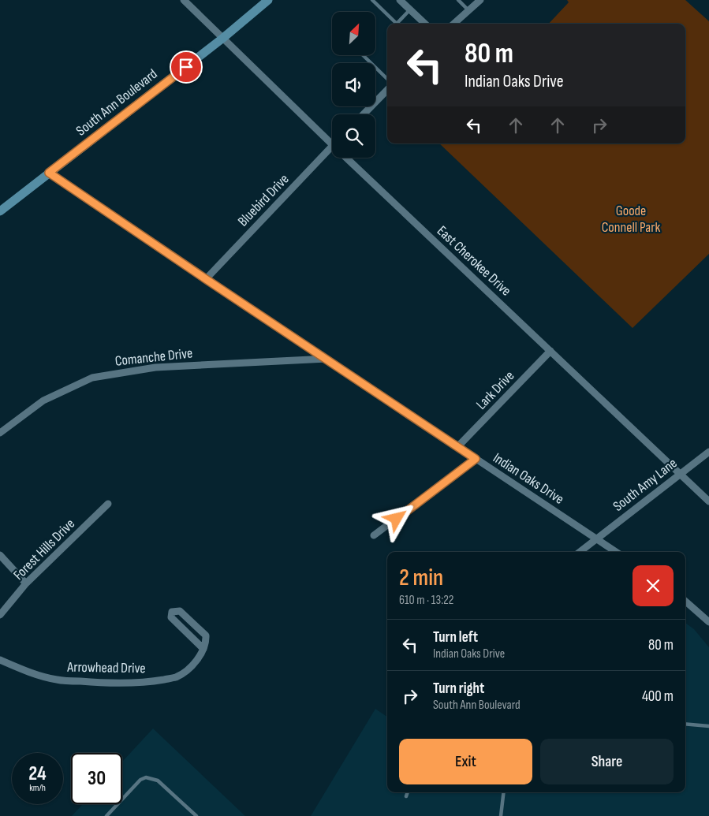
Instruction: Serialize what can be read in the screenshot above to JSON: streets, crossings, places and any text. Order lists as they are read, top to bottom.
{
  "streets": {
    "street": [
      "South Ann Boulevard",
      "Bluebird Drive",
      "East Cherokee Drive",
      "Comanche Drive",
      "Lark Drive",
      "Indian Oaks Drive",
      "South Amy Lane",
      "Forest Hills Drive",
      "Arrowhead Drive"
    ]
  },
  "crossings": [
    ["South Ann Boulevard", "East Cherokee Drive"],
    ["South Ann Boulevard", "Indian Oaks Drive"],
    ["Bluebird Drive", "Indian Oaks Drive"],
    ["East Cherokee Drive", "Lark Drive"],
    ["East Cherokee Drive", "South Amy Lane"],
    ["Comanche Drive", "Indian Oaks Drive"],
    ["Lark Drive", "Indian Oaks Drive"],
    ["Indian Oaks Drive", "South Amy Lane"]
  ],
  "parks": ["Goode Connell Park"],
  "north": "top right",
  "page": {
    "turn": ["80 m", "Indian Oaks Drive"],
    "heading": ["2 min", "610 m · 13:22"],
    "list": [
      {
        "name": "Turn left",
        "note": "Indian Oaks Drive",
        "value": "80 m"
      },
      {
        "name": "Turn right",
        "note": "South Ann Boulevard",
        "value": "400 m"
      }
    ],
    "buttons": ["Exit", "Share"],
    "speed": "24 km/h",
    "limit": "30"
  }
}
